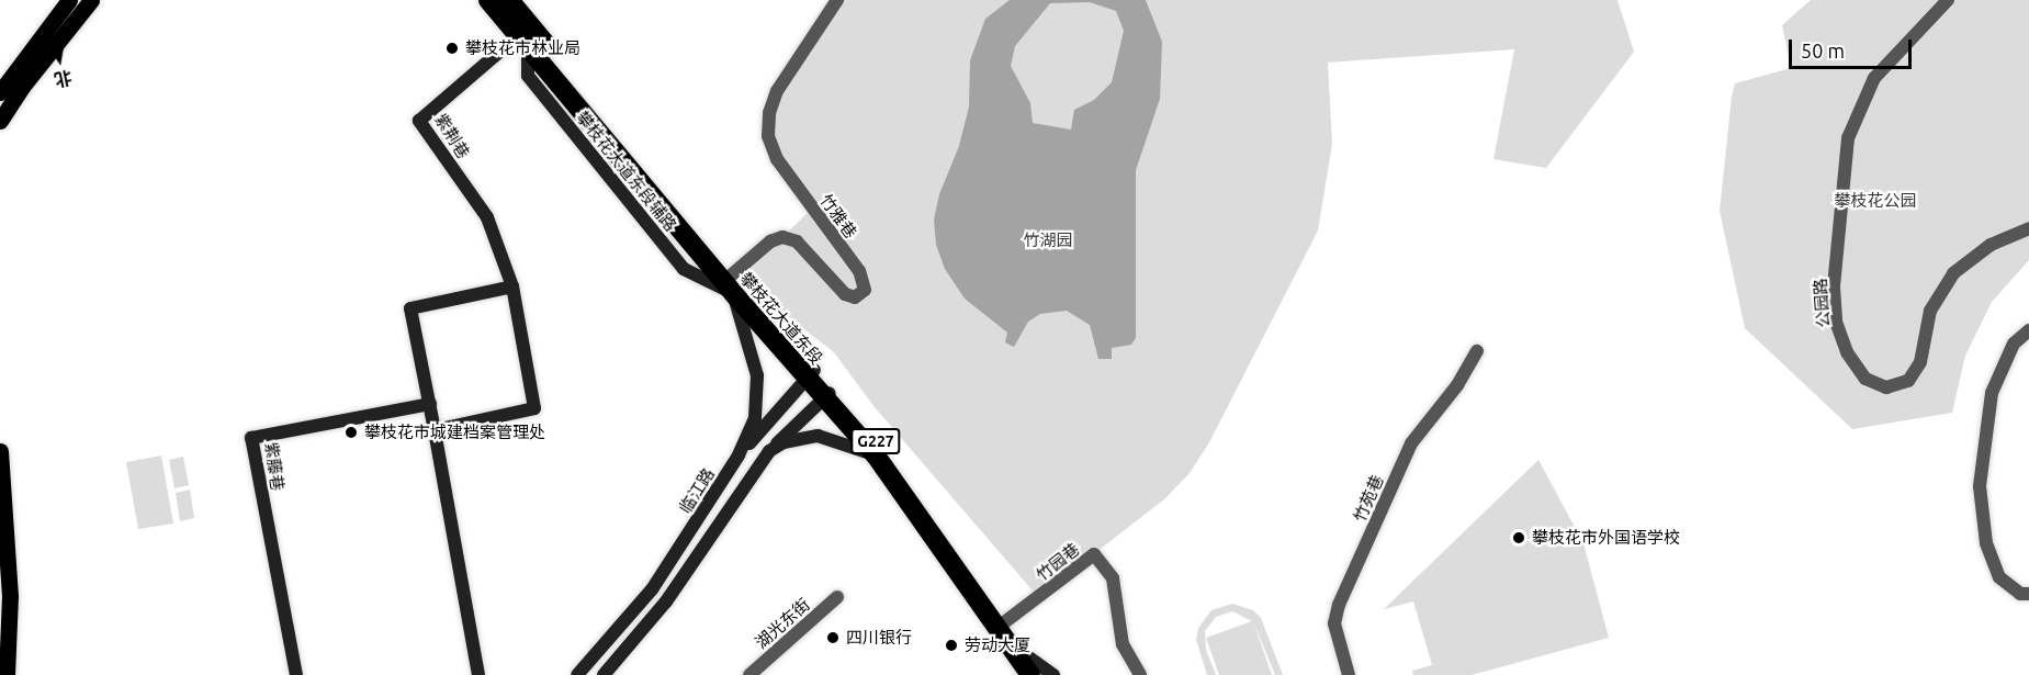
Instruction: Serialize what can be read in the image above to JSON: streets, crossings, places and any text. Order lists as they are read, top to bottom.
{
  "streets": {
    "highway": ["攀枝花大道东段", "G227"],
    "street": [
      "紫荆巷",
      "竹雅巷",
      "公园路",
      "紫藤巷",
      "临江路",
      "竹苑巷",
      "竹园巷",
      "湖光东街"
    ]
  },
  "crossings": [
    ["紫荆巷", "攀枝花大道东段"],
    ["竹雅巷", "攀枝花大道东段"],
    ["竹雅巷", "临江路"],
    ["攀枝花大道东段", "G227"],
    ["攀枝花大道东段", "临江路"],
    ["攀枝花大道东段", "竹园巷"]
  ],
  "parks": ["攀枝花公园", "竹湖园"],
  "places": [
    "攀枝花市林业局",
    "攀枝花市城建档案管理处",
    "攀枝花市外国语学校",
    "四川银行",
    "劳动大厦"
  ],
  "scale_bar": "50 m",
  "north": "bottom"
}
